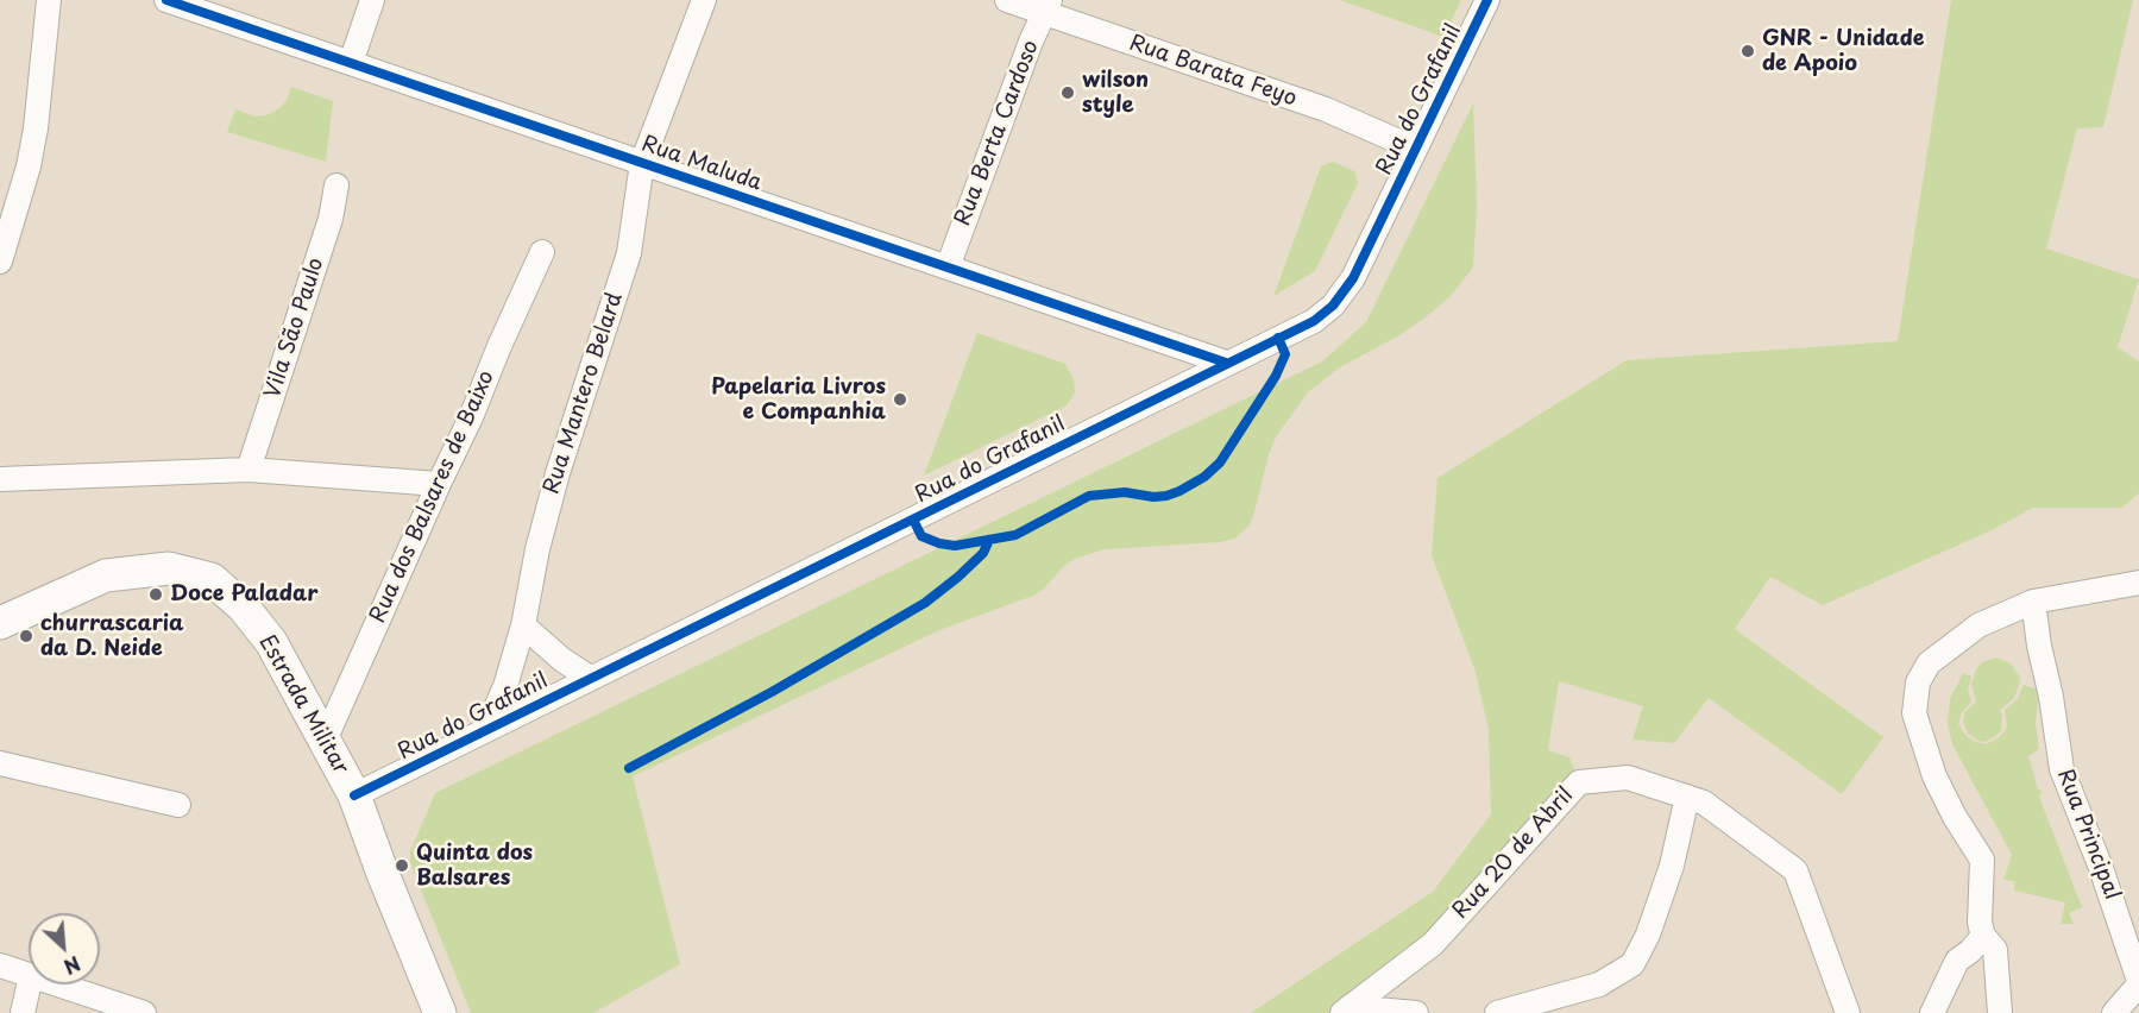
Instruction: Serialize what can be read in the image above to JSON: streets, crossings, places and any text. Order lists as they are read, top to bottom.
{
  "streets": {
    "street": [
      "Rua Barata Feyo",
      "Rua do Grafanil",
      "Rua Berta Cardoso",
      "Rua Maluda",
      "Vila São Paulo",
      "Rua Mantero Belard",
      "Rua dos Balsares de Baixo",
      "Estrada Militar",
      "Rua Principal",
      "Rua 20 de Abril"
    ]
  },
  "crossings": [
    ["Rua Barata Feyo", "Rua do Grafanil"],
    ["Rua Barata Feyo", "Rua Berta Cardoso"],
    ["Rua do Grafanil", "Rua Maluda"],
    ["Rua do Grafanil", "Rua Mantero Belard"],
    ["Rua do Grafanil", "Estrada Militar"],
    ["Rua Berta Cardoso", "Rua Maluda"],
    ["Rua Maluda", "Rua Mantero Belard"],
    ["Rua dos Balsares de Baixo", "Estrada Militar"]
  ],
  "places": [
    "GNR - Unidade de Apoio",
    "wilson style",
    "Papelaria Livros e Companhia",
    "Doce Paladar",
    "churrascaria da D. Neide",
    "Quinta dos Balsares"
  ],
  "north": "bottom right"
}
